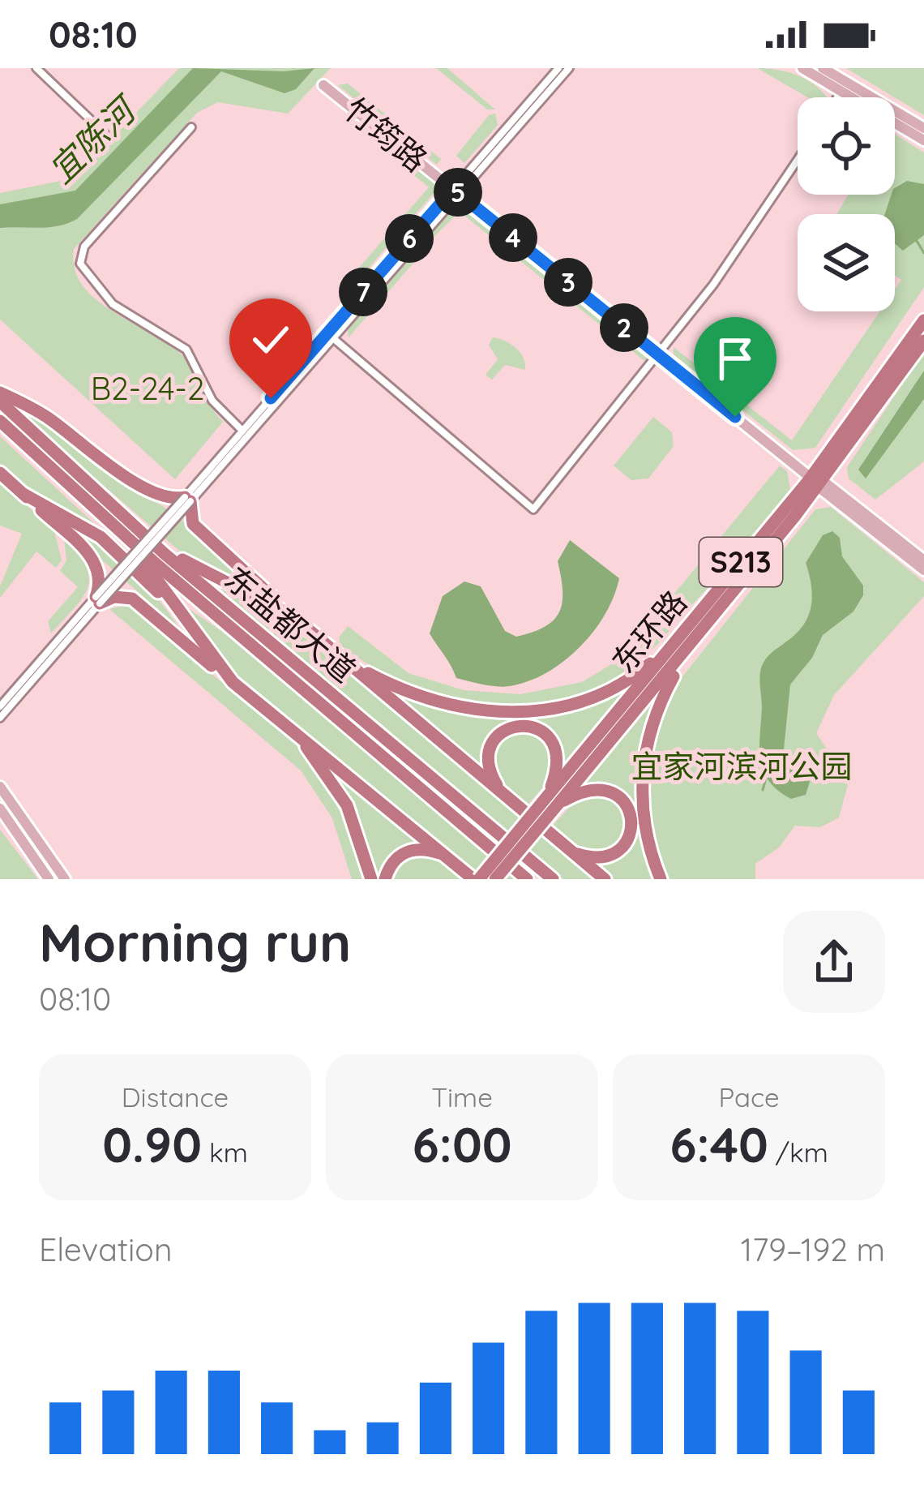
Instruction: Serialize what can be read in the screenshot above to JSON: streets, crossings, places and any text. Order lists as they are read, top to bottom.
{
  "streets": {
    "highway": ["S213", "东盐都大道", "东环路"],
    "main road": ["竹筠路"]
  },
  "crossings": [
    ["竹筠路", "东环路"]
  ],
  "water": ["宜陈河"],
  "parks": ["B2-24-2", "宜家河滨河公园"],
  "page": {
    "status": "08:10",
    "pins": [
      "5",
      "4",
      "6",
      "3",
      "7",
      "2"
    ],
    "heading": ["Morning run", "08:10"],
    "stats": [
      ["Distance", "0.90 km"],
      ["Time", "6:00"],
      ["Pace", "6:40 /km"]
    ],
    "chart": ["Elevation", "179–192 m"]
  }
}
